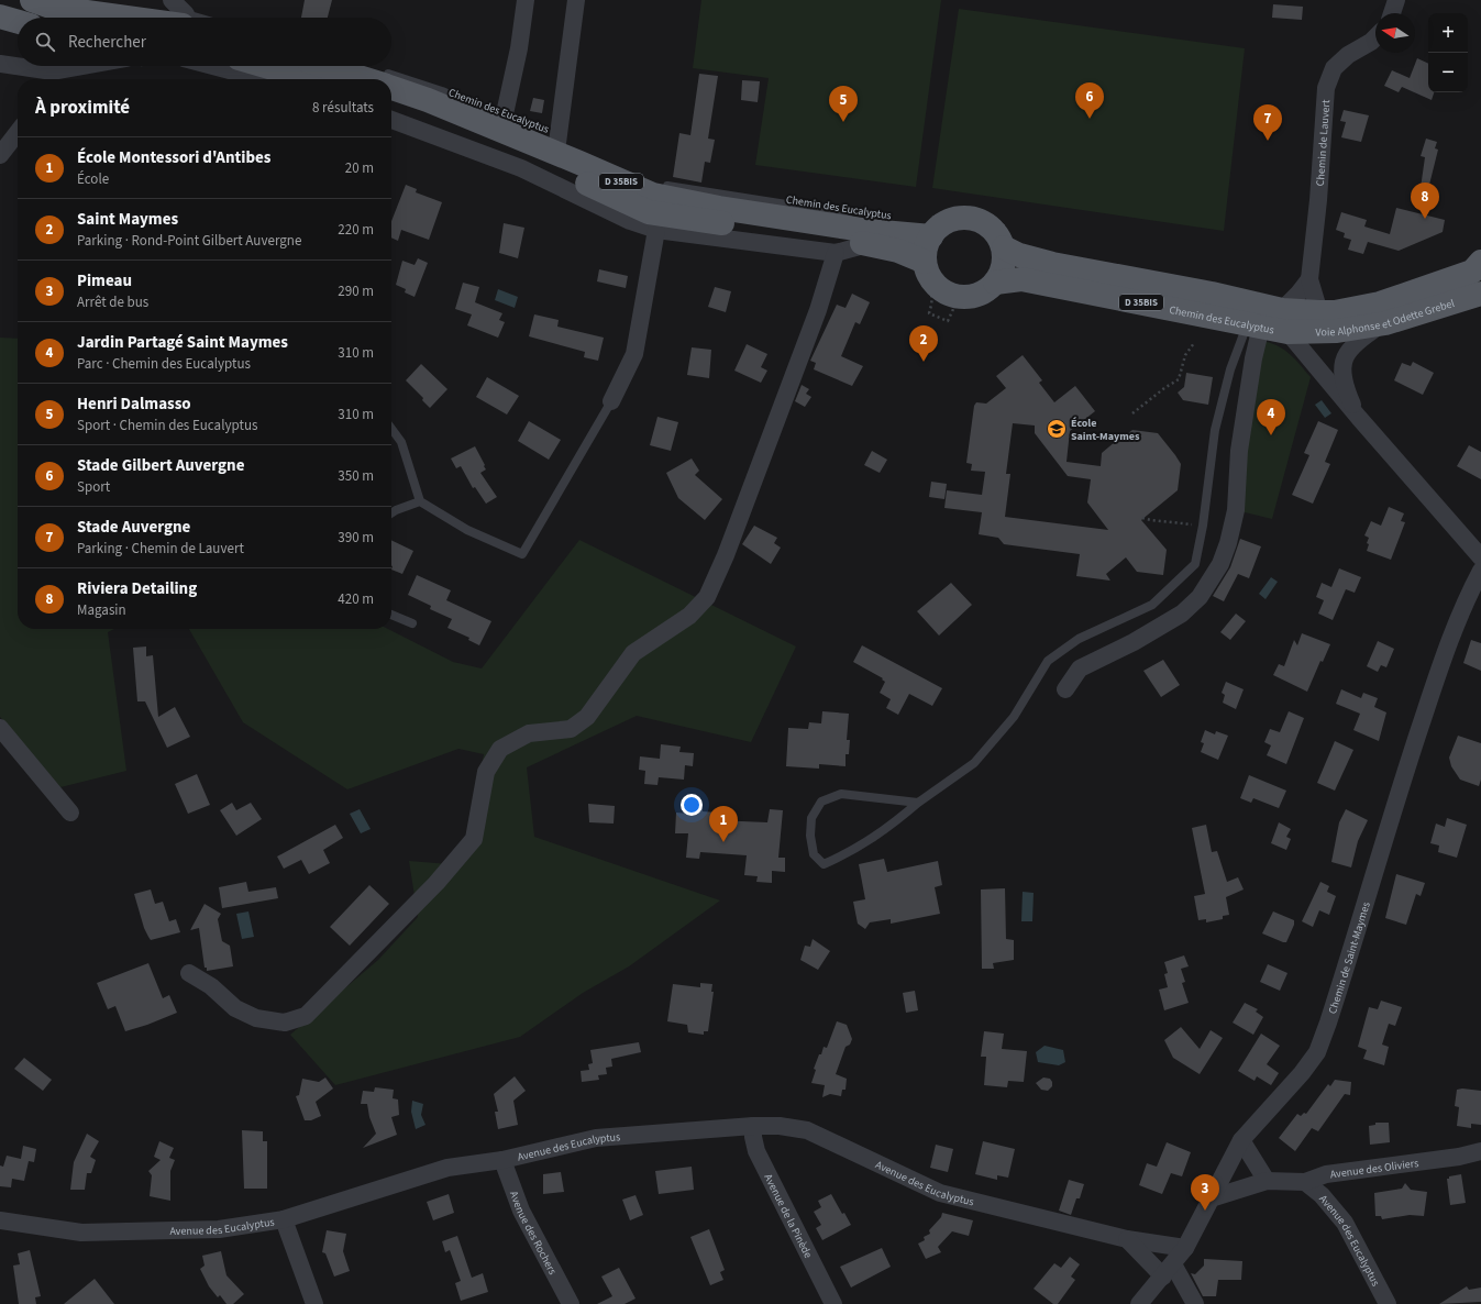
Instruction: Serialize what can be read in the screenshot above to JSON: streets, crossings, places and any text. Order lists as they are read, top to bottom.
{
  "streets": {
    "main road": ["Chemin des Eucalyptus", "D 35BIS", "Voie Alphonse et Odette Grebel"],
    "street": [
      "Chemin de Lauvert",
      "Chemin de Saint-Maymes",
      "Avenue des Eucalyptus",
      "Avenue des Oliviers",
      "Avenue de la Pinède",
      "Avenue des Rochers"
    ]
  },
  "crossings": [
    ["Chemin des Eucalyptus", "Chemin de Lauvert"],
    ["Chemin des Eucalyptus", "D 35BIS"],
    ["Chemin des Eucalyptus", "Voie Alphonse et Odette Grebel"],
    ["Chemin de Lauvert", "D 35BIS"],
    ["Chemin de Saint-Maymes", "Avenue des Eucalyptus"],
    ["Chemin de Saint-Maymes", "Avenue des Oliviers"],
    ["Avenue des Eucalyptus", "Avenue des Oliviers"],
    ["Avenue des Eucalyptus", "Avenue de la Pinède"],
    ["Avenue des Eucalyptus", "Avenue des Rochers"]
  ],
  "places": {
    "school or university": ["École Saint-Maymes"]
  },
  "north": "left",
  "page": {
    "map_buttons": ["+", "−"],
    "search": "Rechercher",
    "heading": ["À proximité", "8 résultats"],
    "pins": [
      "6",
      "5",
      "7",
      "8",
      "2",
      "4",
      "1",
      "3"
    ],
    "list": [
      {
        "mark": "1",
        "name": "École Montessori d'Antibes",
        "note": "École",
        "value": "20 m"
      },
      {
        "mark": "2",
        "name": "Saint Maymes",
        "note": "Parking · Rond-Point Gilbert Auvergne",
        "value": "220 m"
      },
      {
        "mark": "3",
        "name": "Pimeau",
        "note": "Arrêt de bus",
        "value": "290 m"
      },
      {
        "mark": "4",
        "name": "Jardin Partagé Saint Maymes",
        "note": "Parc · Chemin des Eucalyptus",
        "value": "310 m"
      },
      {
        "mark": "5",
        "name": "Henri Dalmasso",
        "note": "Sport · Chemin des Eucalyptus",
        "value": "310 m"
      },
      {
        "mark": "6",
        "name": "Stade Gilbert Auvergne",
        "note": "Sport",
        "value": "350 m"
      },
      {
        "mark": "7",
        "name": "Stade Auvergne",
        "note": "Parking · Chemin de Lauvert",
        "value": "390 m"
      },
      {
        "mark": "8",
        "name": "Riviera Detailing",
        "note": "Magasin",
        "value": "420 m"
      }
    ]
  }
}
